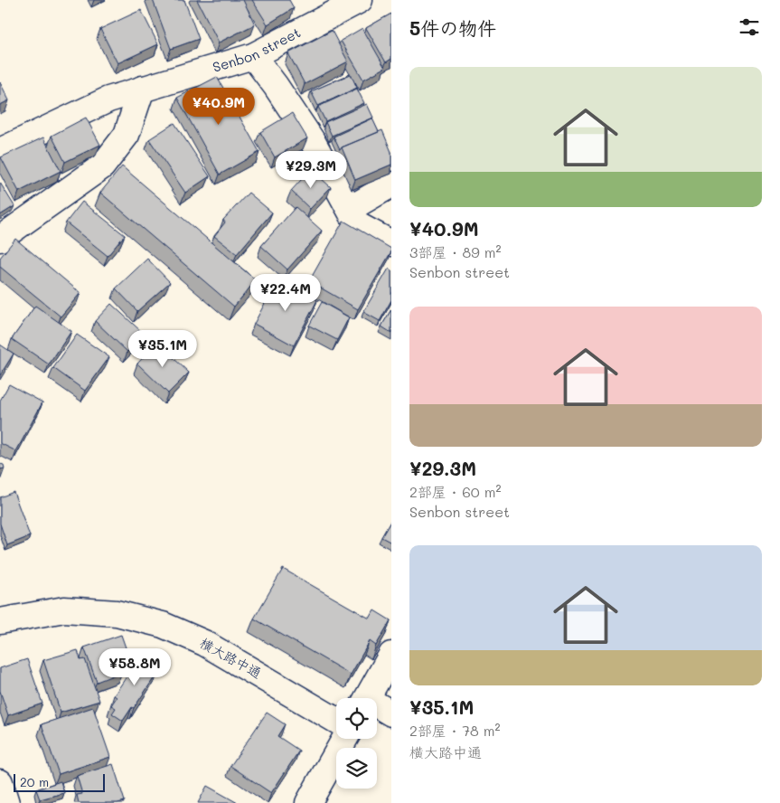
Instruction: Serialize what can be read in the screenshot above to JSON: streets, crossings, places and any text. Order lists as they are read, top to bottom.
{
  "streets": {
    "street": ["Senbon street", "横大路中通"]
  },
  "scale_bar": "20 m",
  "page": {
    "heading": "5件の物件",
    "list": [
      {
        "name": "¥40.9M",
        "note": "3部屋 · 89 m² · Senbon street"
      },
      {
        "name": "¥29.3M",
        "note": "2部屋 · 60 m² · Senbon street"
      },
      {
        "name": "¥35.1M",
        "note": "2部屋 · 78 m² · 横大路中通"
      }
    ],
    "price": [
      "¥40.9M",
      "¥29.3M",
      "¥22.4M",
      "¥35.1M",
      "¥58.8M"
    ],
    "scale": "20 m"
  }
}
